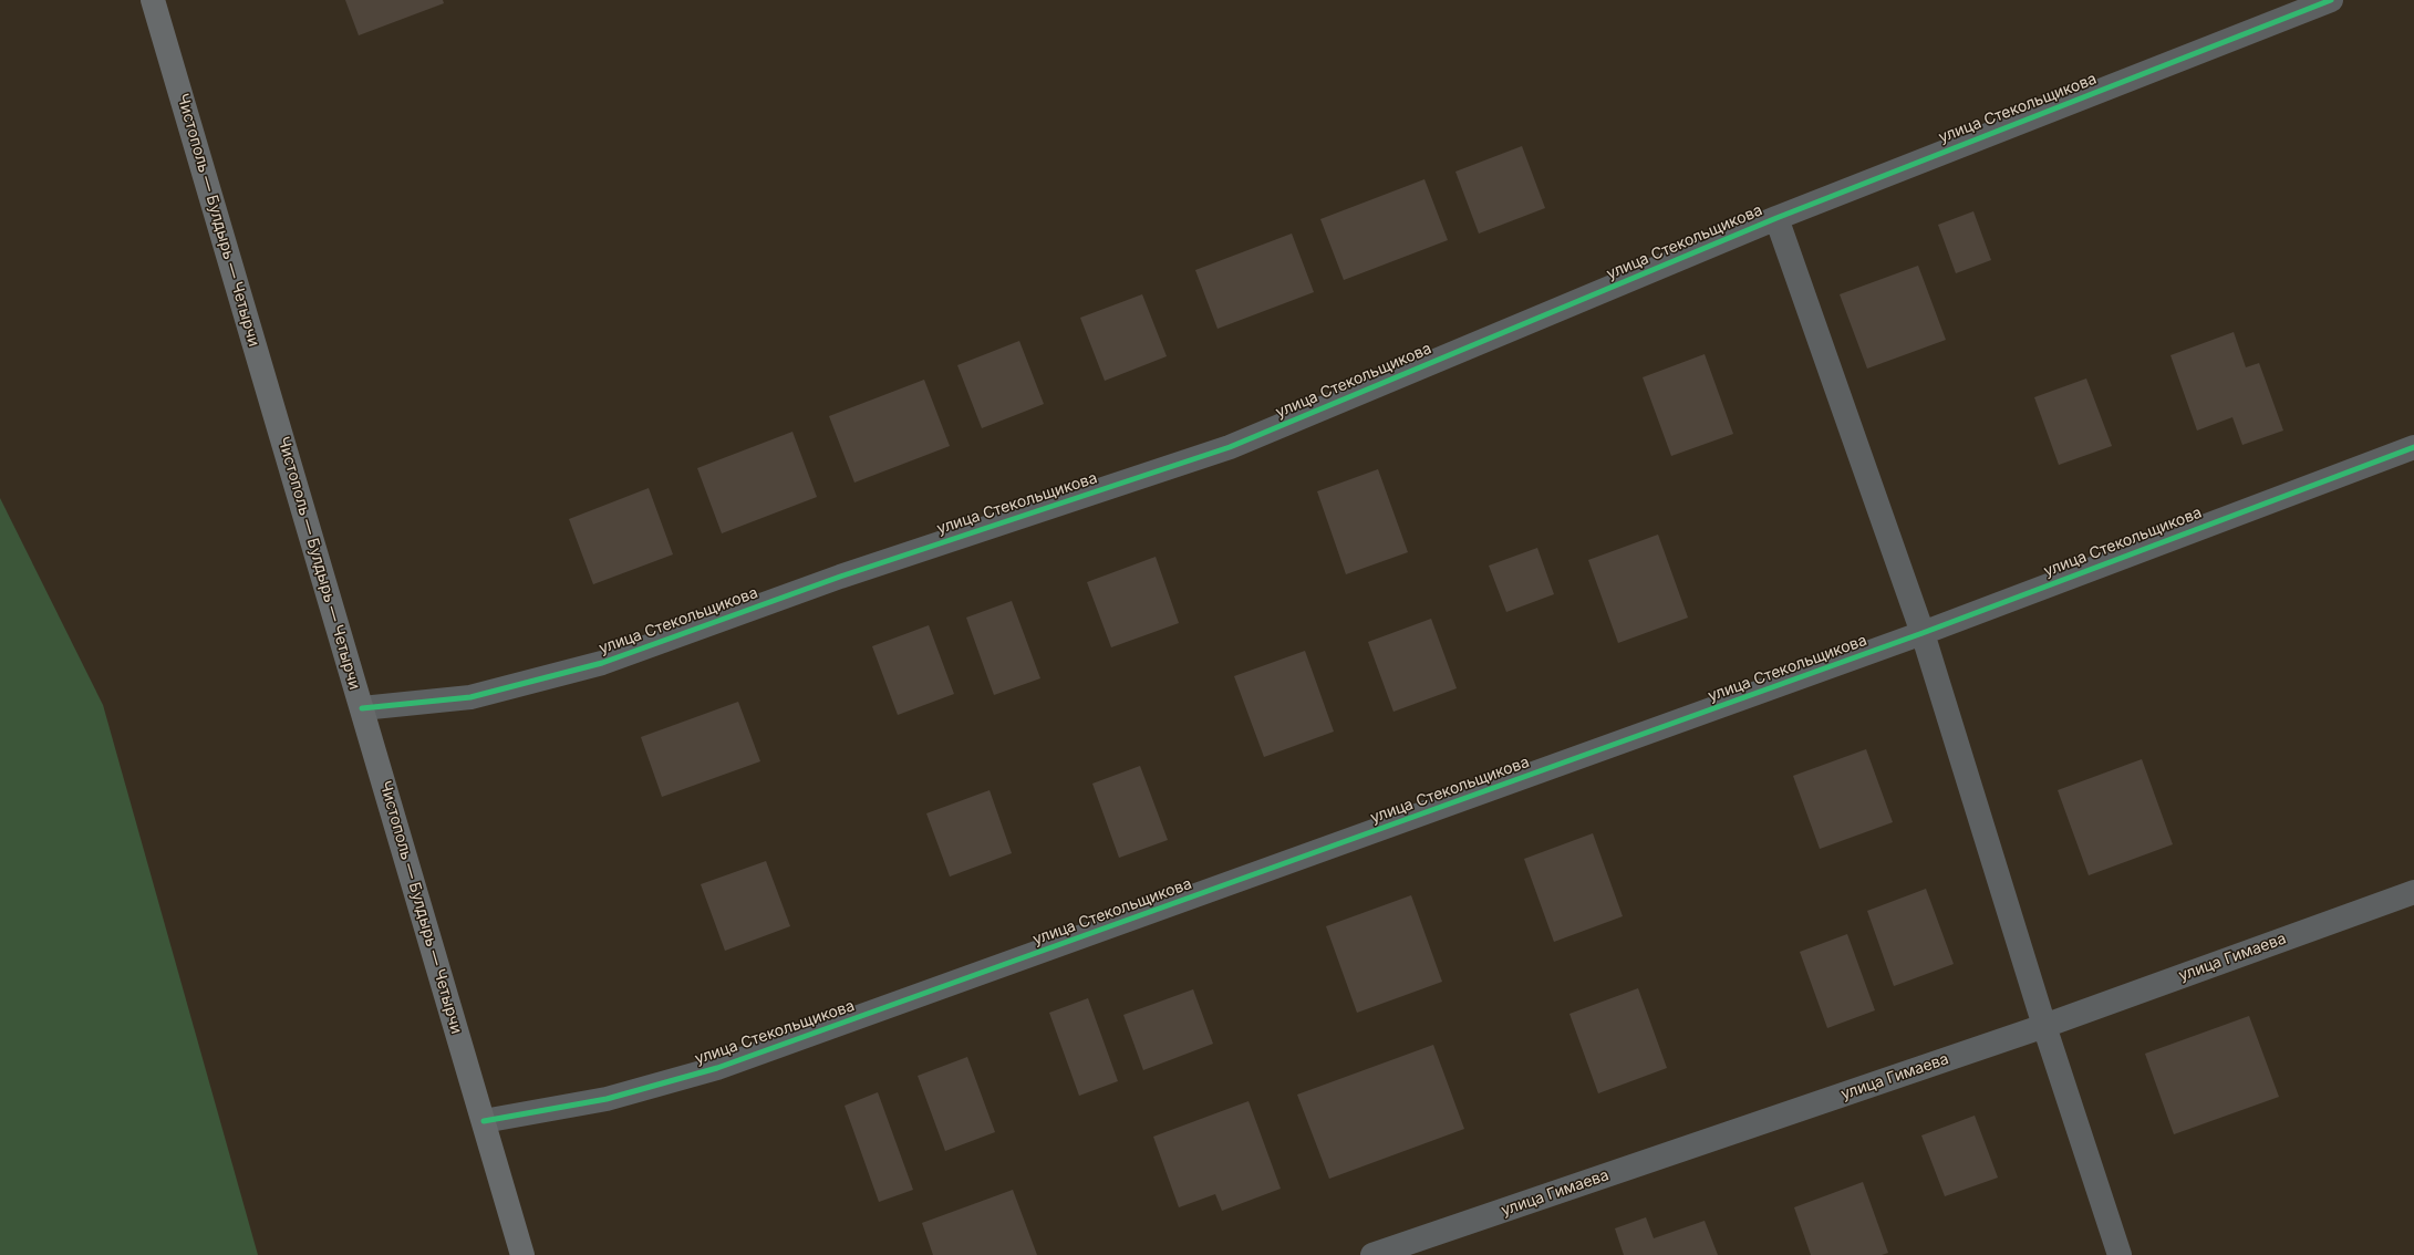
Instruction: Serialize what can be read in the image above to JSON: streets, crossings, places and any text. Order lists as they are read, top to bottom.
{
  "streets": {
    "street": ["улица Стекольщикова", "Чистополь — Булдырь — Четырчи", "улица Гимаева"]
  },
  "crossings": [
    ["улица Стекольщикова", "Чистополь — Булдырь — Четырчи"]
  ]
}
